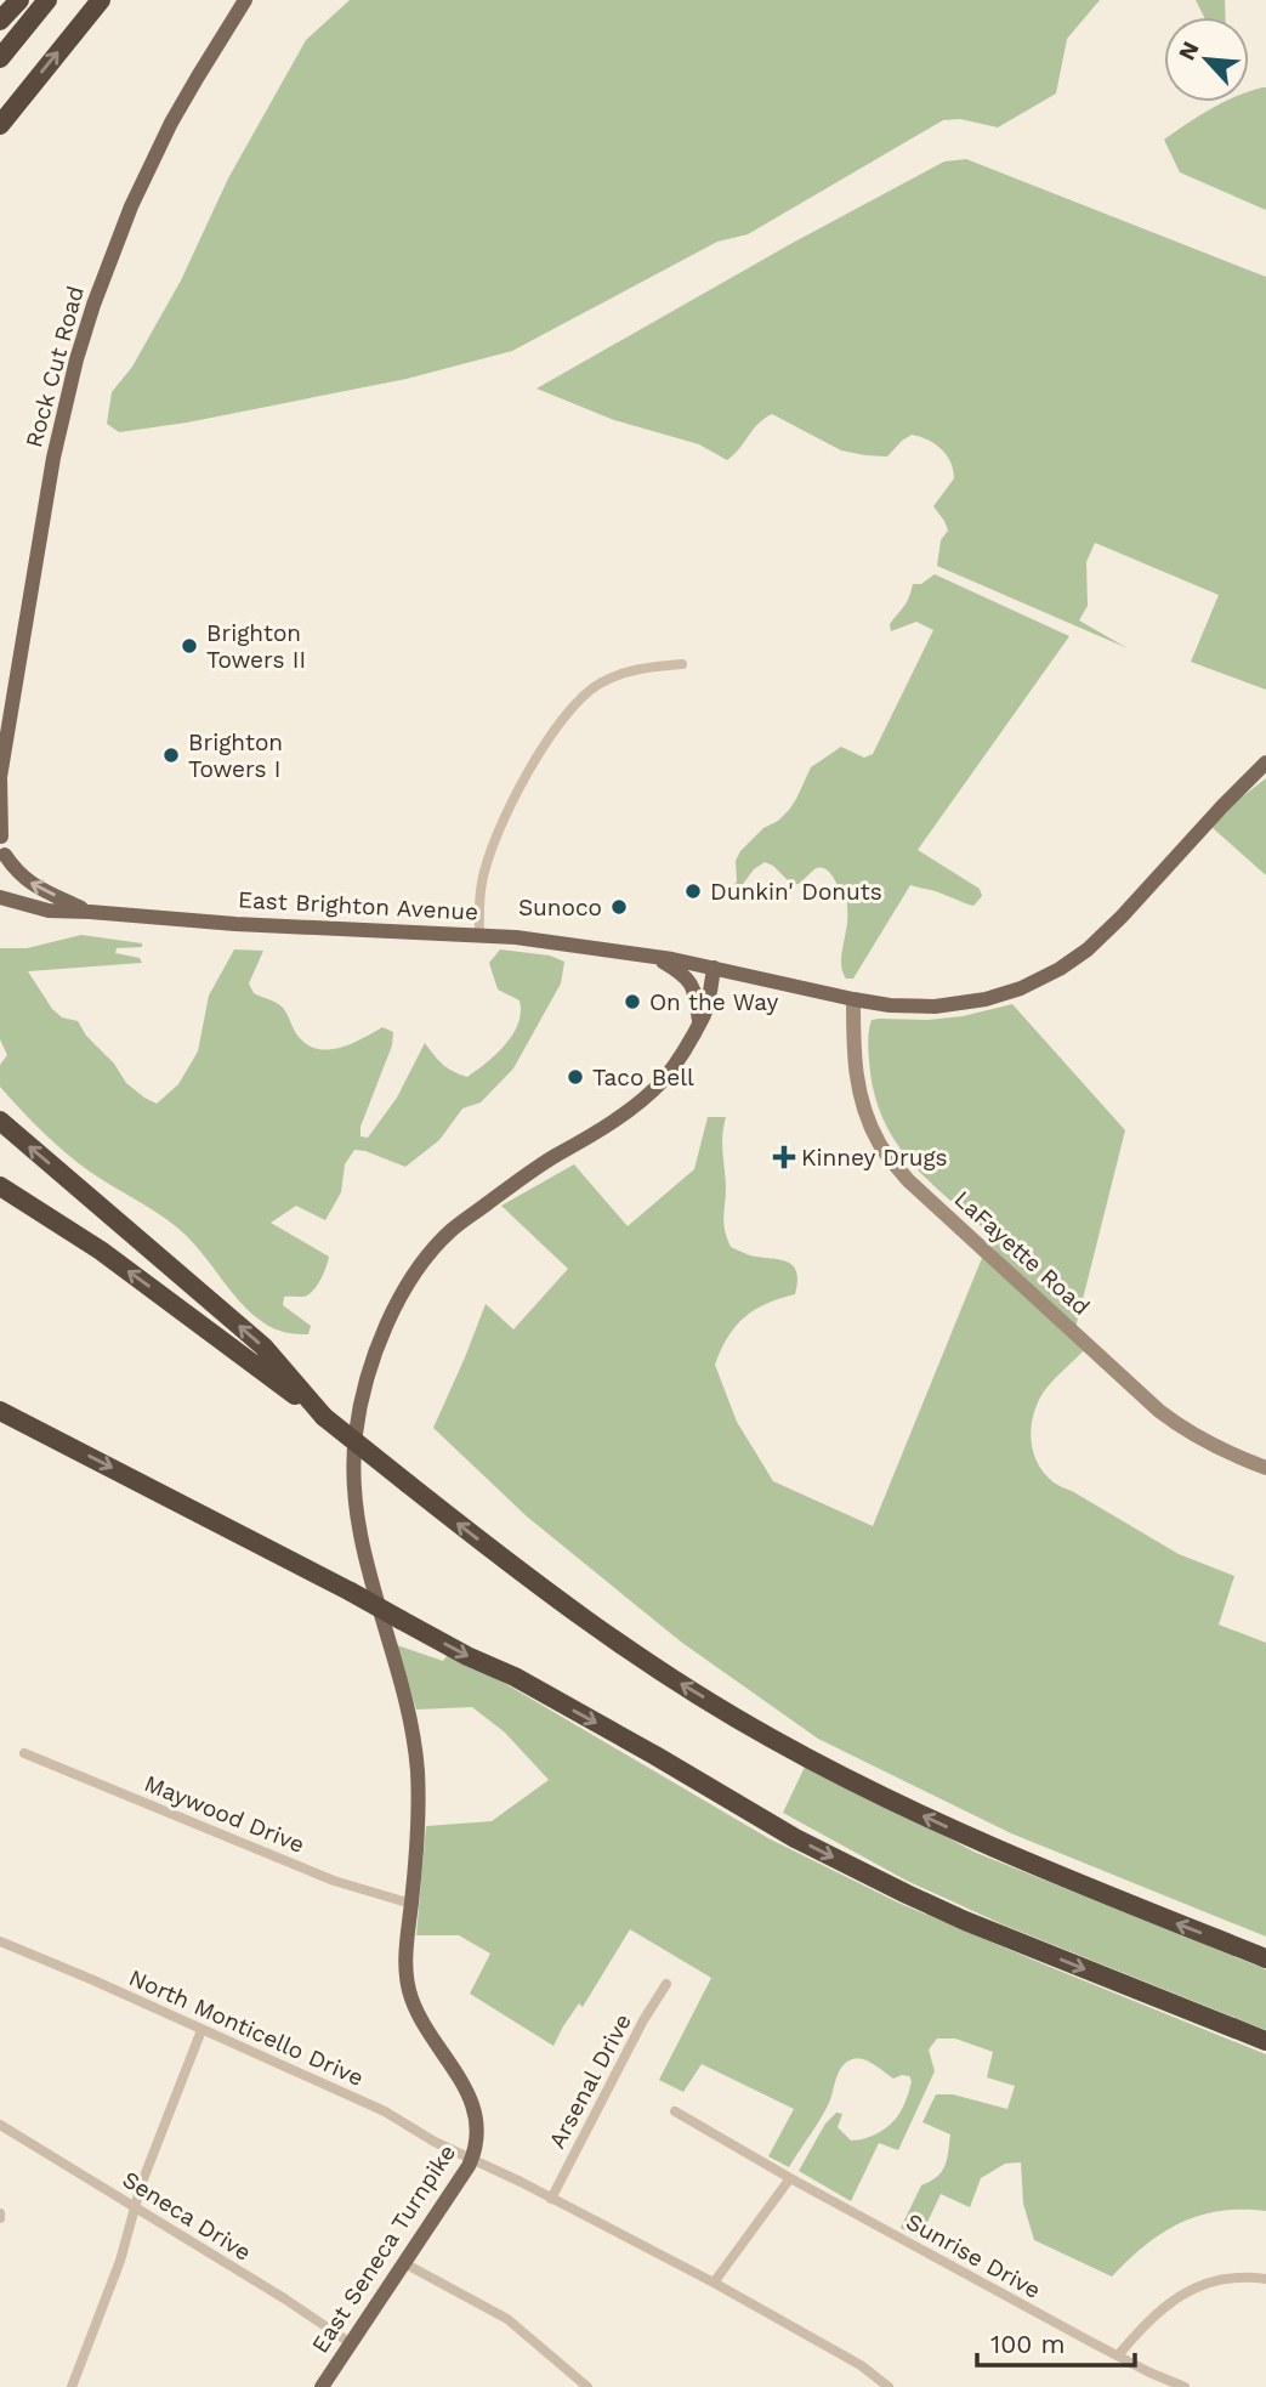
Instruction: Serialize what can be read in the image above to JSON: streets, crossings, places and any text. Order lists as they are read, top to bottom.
{
  "streets": {
    "main road": ["Rock Cut Road", "East Brighton Avenue", "East Seneca Turnpike"],
    "street": [
      "LaFayette Road",
      "Maywood Drive",
      "North Monticello Drive",
      "Arsenal Drive",
      "Seneca Drive",
      "Sunrise Drive"
    ]
  },
  "crossings": [
    ["East Brighton Avenue", "East Seneca Turnpike"],
    ["Maywood Drive", "East Seneca Turnpike"],
    ["North Monticello Drive", "Arsenal Drive"],
    ["North Monticello Drive", "East Seneca Turnpike"],
    ["Seneca Drive", "East Seneca Turnpike"]
  ],
  "places": {
    "other": [
      "Brighton Towers II",
      "Brighton Towers I",
      "Dunkin' Donuts",
      "Sunoco",
      "On the Way",
      "Taco Bell"
    ],
    "health": ["Kinney Drugs"]
  },
  "scale_bar": "100 m",
  "north": "top left"
}
